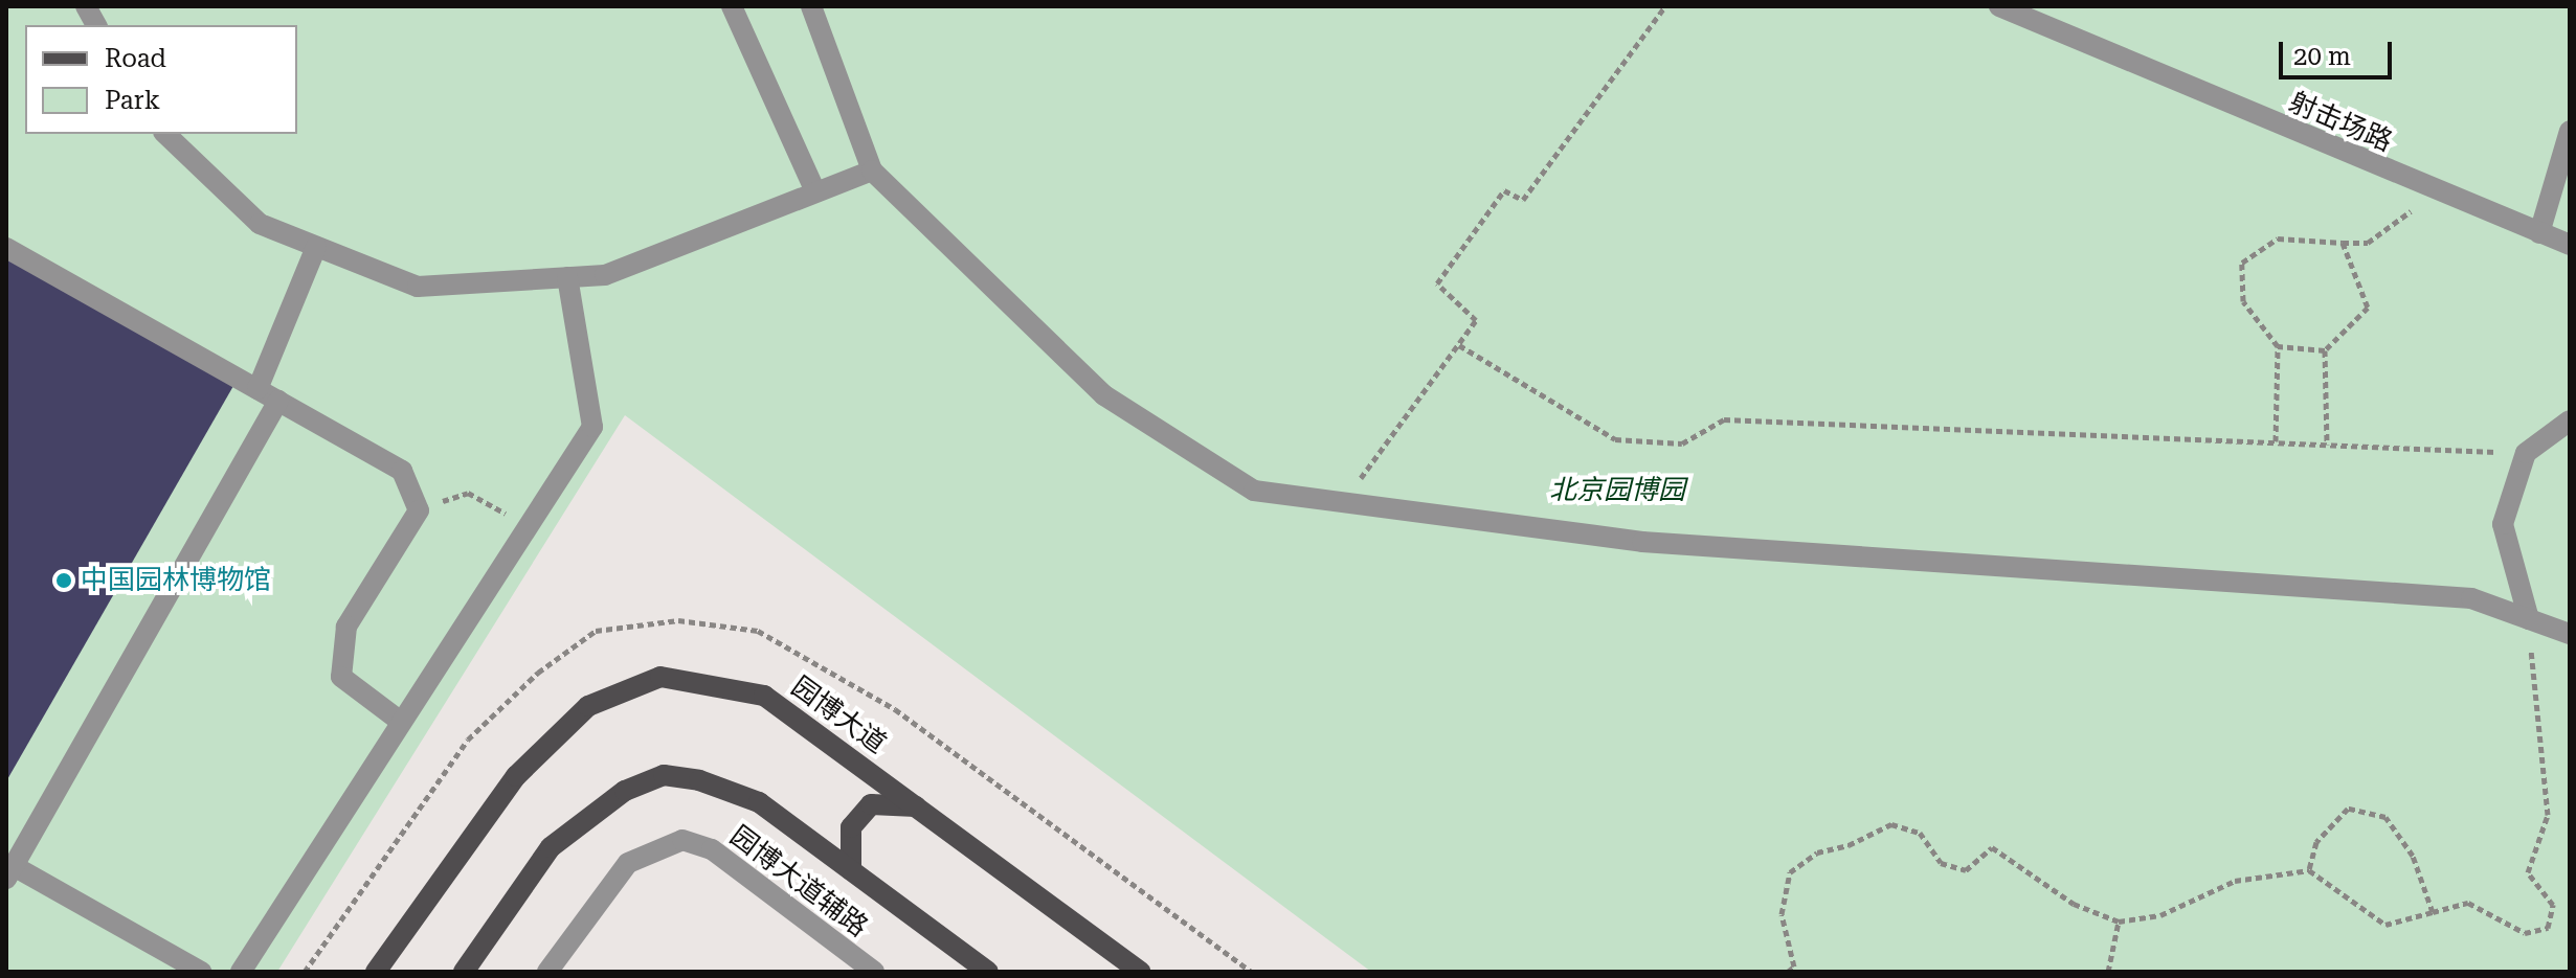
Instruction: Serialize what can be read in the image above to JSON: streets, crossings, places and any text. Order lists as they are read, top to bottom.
{
  "streets": {
    "main road": ["园博大道"],
    "street": ["射击场路", "园博大道辅路"]
  },
  "parks": ["北京园博园"],
  "places": ["中国园林博物馆"],
  "legend": ["Road", "Park"],
  "scale_bar": "20 m"
}
